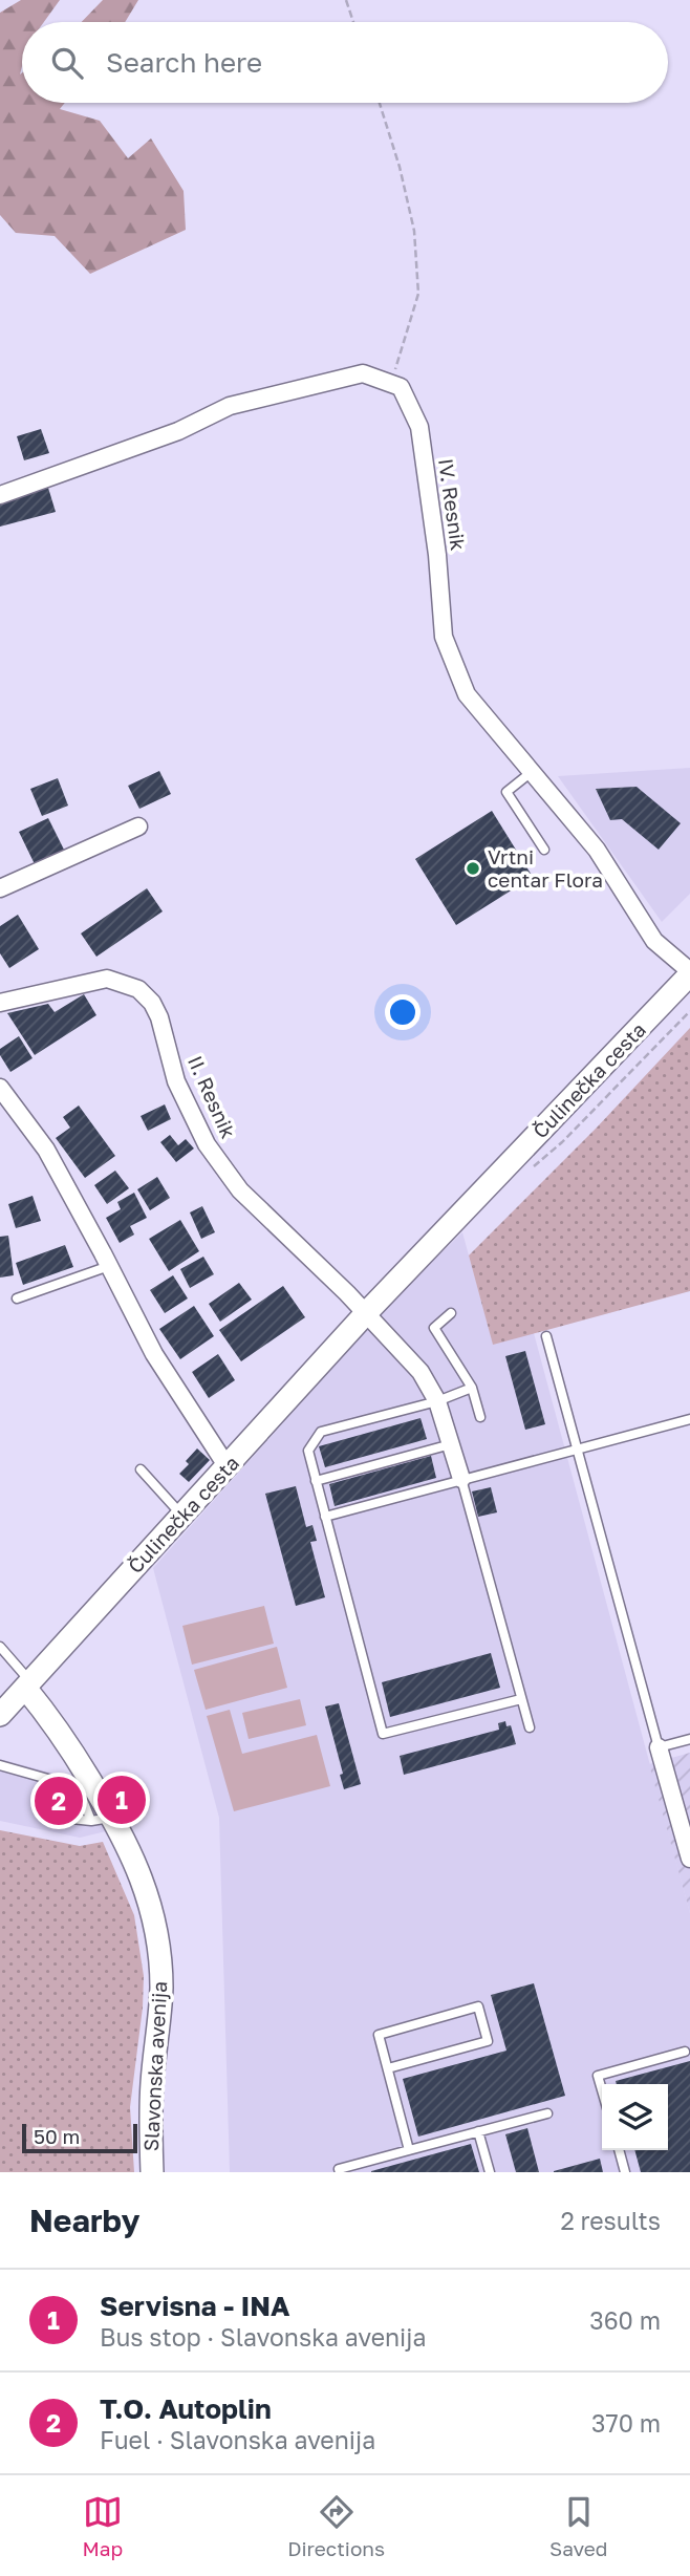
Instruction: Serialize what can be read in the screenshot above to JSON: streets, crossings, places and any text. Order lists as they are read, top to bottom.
{
  "streets": {
    "street": [
      "IV. Resnik",
      "Čulinečka cesta",
      "II. Resnik",
      "Slavonska avenija"
    ]
  },
  "crossings": [
    ["IV. Resnik", "Čulinečka cesta"],
    ["Čulinečka cesta", "II. Resnik"],
    ["Čulinečka cesta", "Slavonska avenija"]
  ],
  "places": ["Vrtni centar Flora"],
  "scale_bar": "50 m",
  "page": {
    "search": "Search here",
    "pins": ["1", "2"],
    "scale": "50 m",
    "heading": ["Nearby", "2 results"],
    "list": [
      {
        "mark": "1",
        "name": "Servisna - INA",
        "note": "Bus stop · Slavonska avenija",
        "value": "360 m"
      },
      {
        "mark": "2",
        "name": "T.O. Autoplin",
        "note": "Fuel · Slavonska avenija",
        "value": "370 m"
      }
    ],
    "nav": ["Map", "Directions", "Saved"]
  }
}
